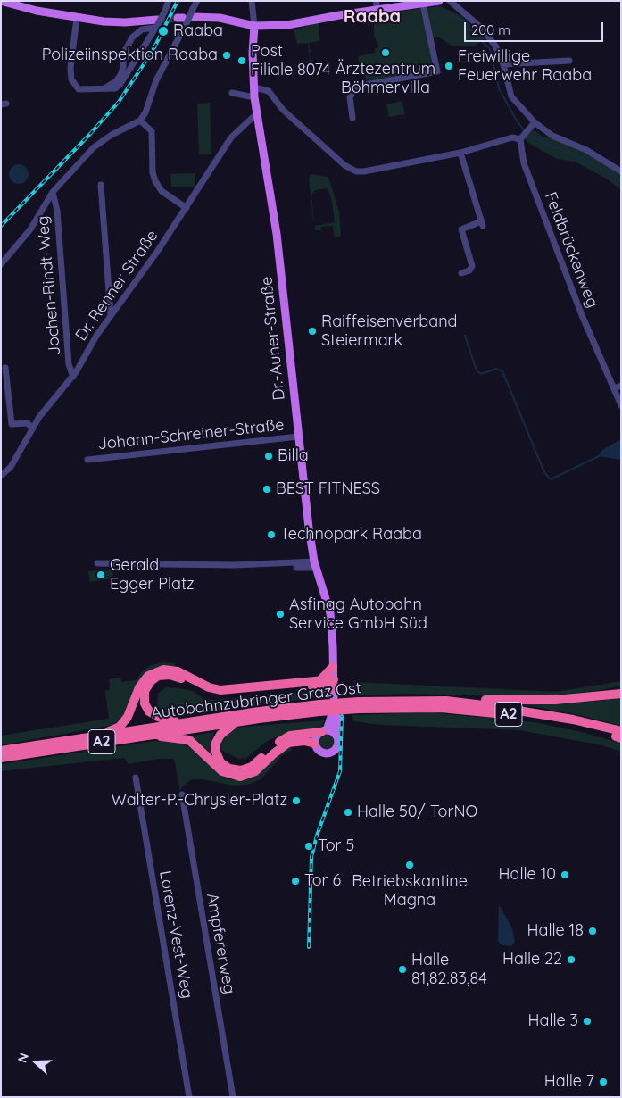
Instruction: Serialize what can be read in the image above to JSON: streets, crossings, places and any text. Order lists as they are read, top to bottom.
{
  "streets": {
    "highway": ["Autobahnzubringer Graz Ost", "A2"],
    "main road": ["Dr.-Auner-Straße"],
    "street": [
      "Feldbrückenweg",
      "Jochen-Rindt-Weg",
      "Dr. Renner Straße",
      "Johann-Schreiner-Straße",
      "Lorenz-Vest-Weg",
      "Ampfererweg"
    ]
  },
  "crossings": [
    ["Jochen-Rindt-Weg", "Dr. Renner Straße"],
    ["Dr. Renner Straße", "Dr.-Auner-Straße"],
    ["Dr.-Auner-Straße", "Johann-Schreiner-Straße"]
  ],
  "districts": ["Raaba"],
  "places": [
    "Raaba",
    "Ärztezentrum Böhmervilla",
    "Polizeiinspektion Raaba",
    "Post Filiale 8074",
    "Freiwillige Feuerwehr Raaba",
    "Raiffeisenverband Steiermark",
    "Billa",
    "BEST FITNESS",
    "Technopark Raaba",
    "Gerald Egger Platz",
    "Asfinag Autobahn Service GmbH Süd",
    "Walter-P.-Chrysler-Platz",
    "Halle 50/ TorNO",
    "Tor 5",
    "Betriebskantine Magna",
    "Halle 10",
    "Tor 6",
    "Halle 18",
    "Halle 22",
    "Halle 81,82.83,84",
    "Halle 3",
    "Halle 7"
  ],
  "scale_bar": "200 m",
  "north": "left"
}
